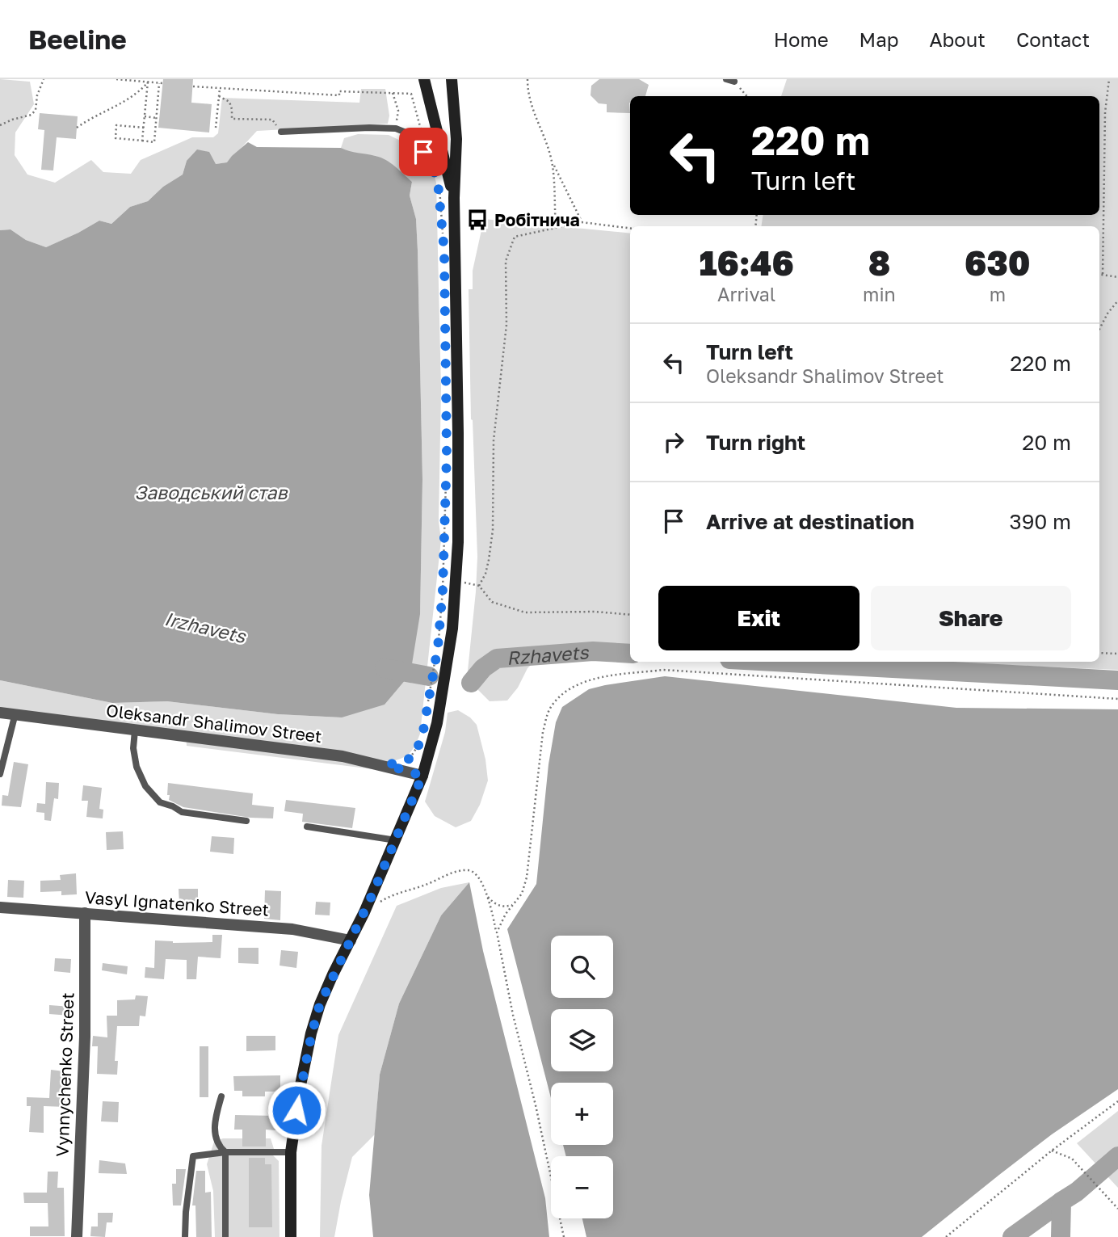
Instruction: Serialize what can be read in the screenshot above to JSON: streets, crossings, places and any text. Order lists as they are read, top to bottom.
{
  "streets": {
    "street": ["Oleksandr Shalimov Street", "Vasyl Ignatenko Street", "Vynnychenko Street"]
  },
  "crossings": [
    ["Vasyl Ignatenko Street", "Vynnychenko Street"]
  ],
  "water": ["Заводський став", "Irzhavets", "Rzhavets"],
  "places": {
    "bus stop": ["Робітнича"]
  },
  "page": {
    "header": "Beeline",
    "nav": [
      "Home",
      "Map",
      "About",
      "Contact"
    ],
    "turn": ["220 m", "Turn left"],
    "eta": [
      "16:46",
      "Arrival",
      "8",
      "min",
      "630",
      "m"
    ],
    "list": [
      {
        "name": "Turn left",
        "note": "Oleksandr Shalimov Street",
        "value": "220 m"
      },
      {
        "name": "Turn right",
        "value": "20 m"
      },
      {
        "name": "Arrive at destination",
        "value": "390 m"
      }
    ],
    "buttons": ["Exit", "Share"],
    "map_buttons": ["+", "−"]
  }
}
